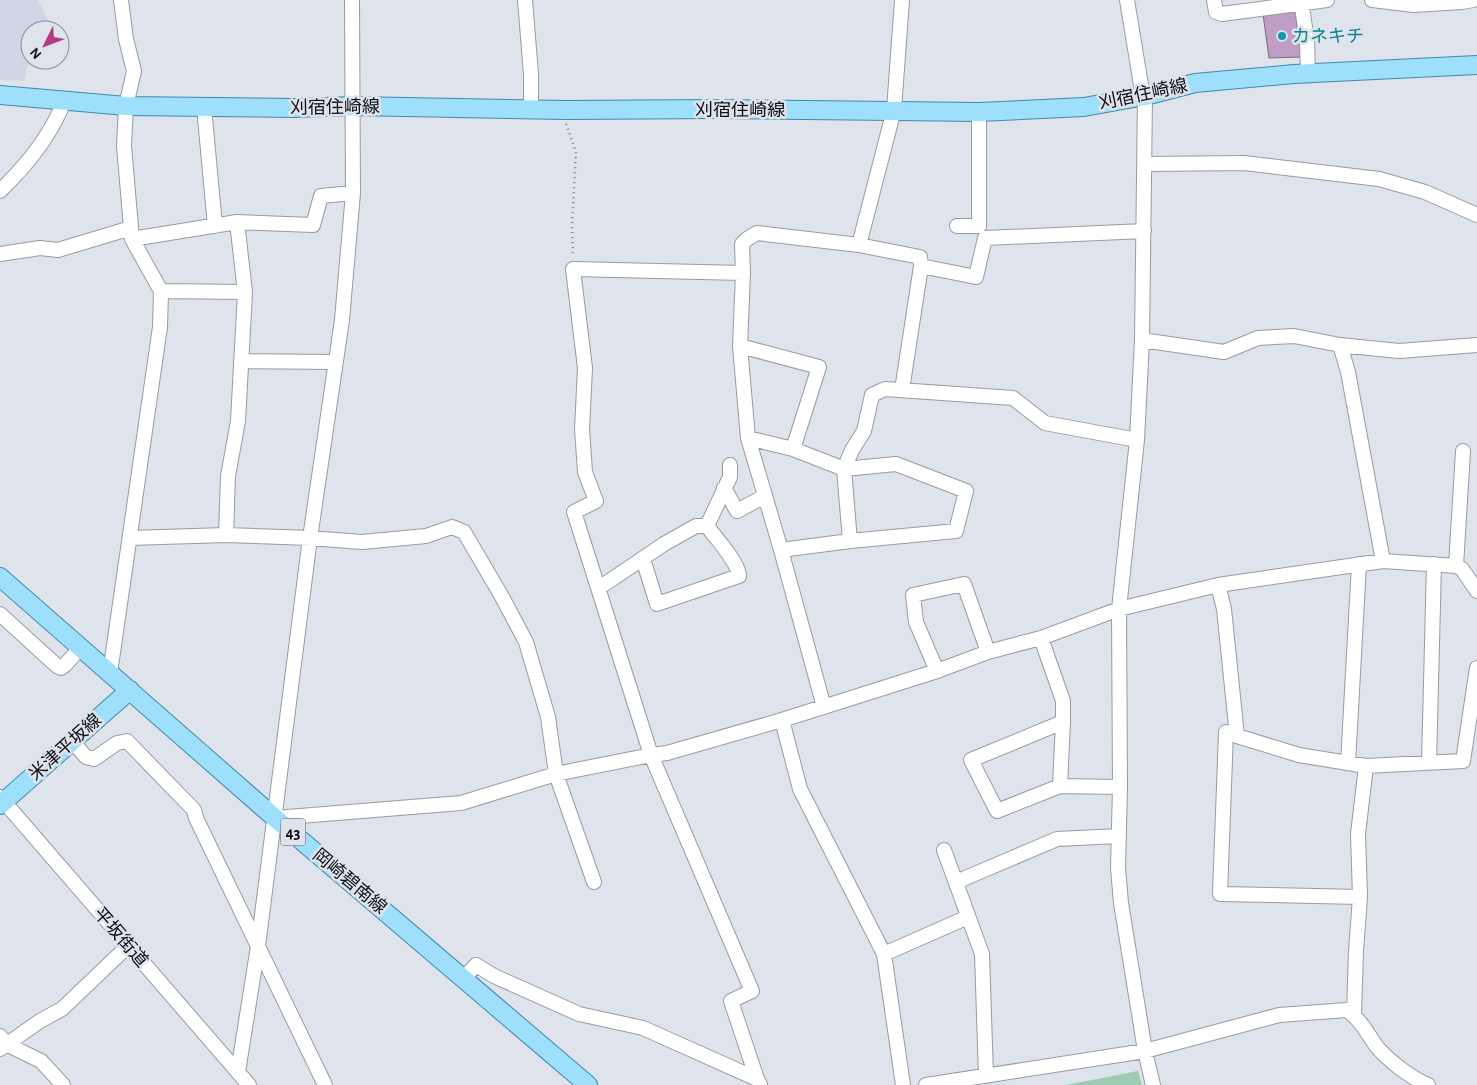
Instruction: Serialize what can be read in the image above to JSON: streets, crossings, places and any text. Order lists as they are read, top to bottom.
{
  "streets": {
    "main road": [
      "刈宿住崎線",
      "米津平坂線",
      "43",
      "岡崎碧南線"
    ],
    "street": ["平坂街道"]
  },
  "crossings": [
    ["米津平坂線", "岡崎碧南線"],
    ["米津平坂線", "平坂街道"]
  ],
  "places": ["カネキチ"],
  "north": "bottom left"
}
